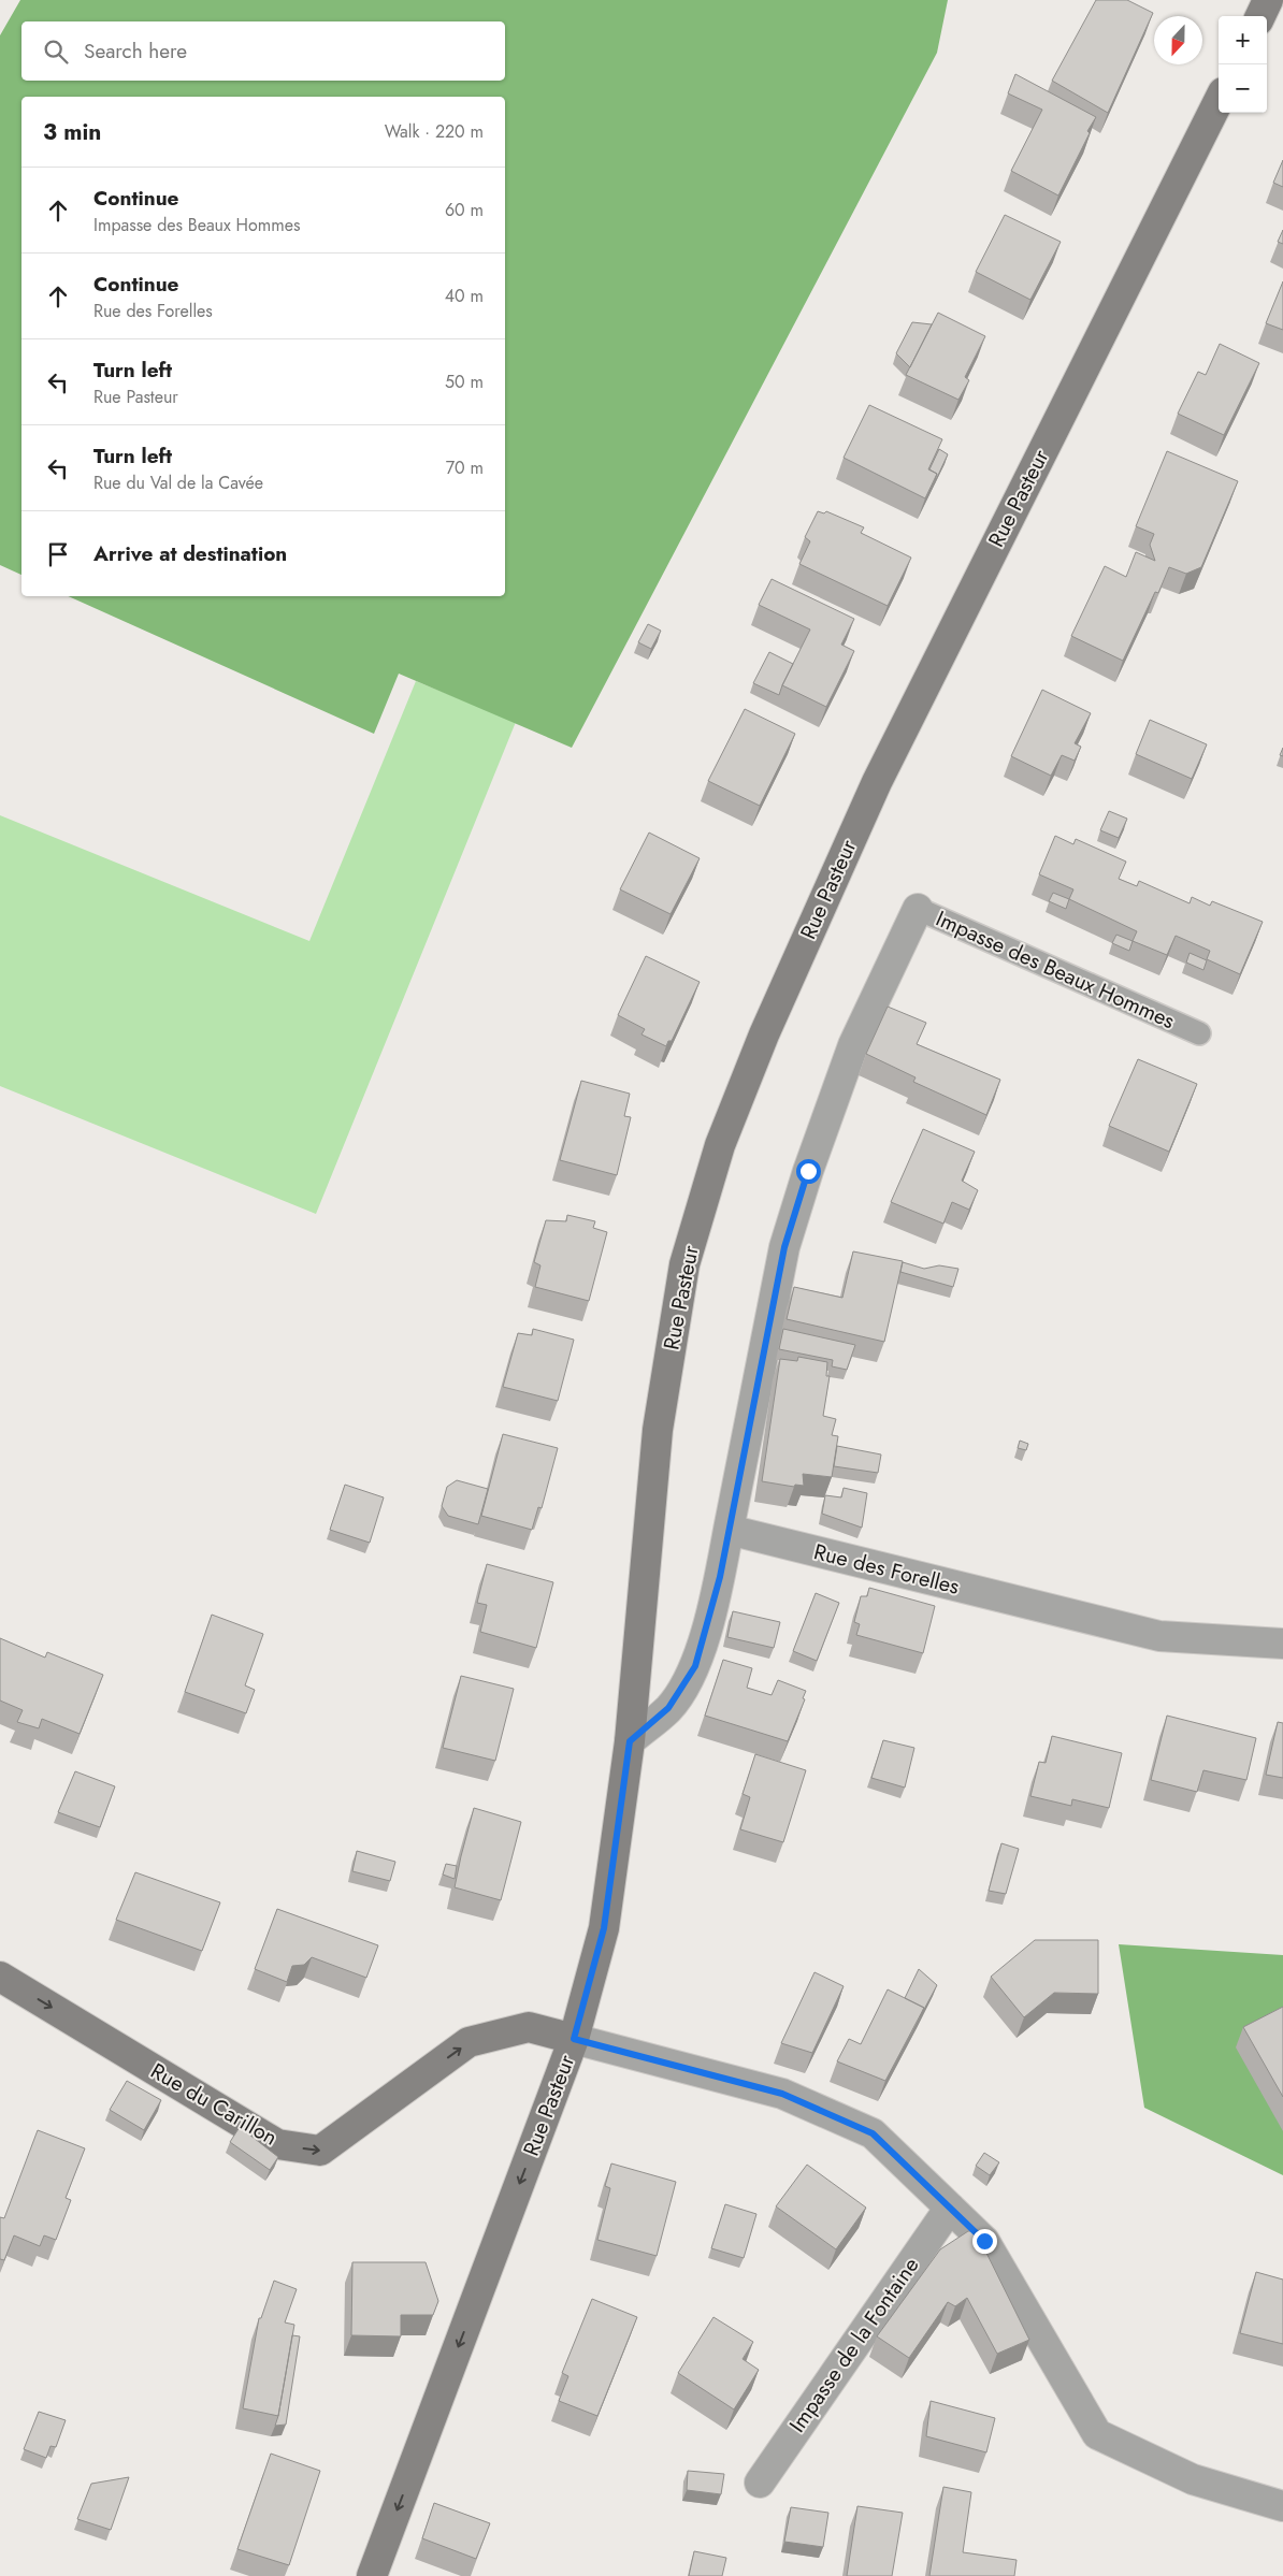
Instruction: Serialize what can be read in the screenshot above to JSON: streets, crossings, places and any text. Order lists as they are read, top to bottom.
{
  "streets": {
    "street": [
      "Rue Pasteur",
      "Impasse des Beaux Hommes",
      "Rue des Forelles",
      "Rue du Carillon",
      "Impasse de la Fontaine"
    ]
  },
  "crossings": [
    ["Rue Pasteur", "Rue du Carillon"],
    ["Impasse des Beaux Hommes", "Rue des Forelles"]
  ],
  "one_way": ["Rue du Carillon"],
  "north": "bottom",
  "page": {
    "map_buttons": ["+", "−"],
    "search": "Search here",
    "heading": ["3 min", "Walk · 220 m"],
    "list": [
      ["Continue", "Impasse des Beaux Hommes", "60 m"],
      ["Continue", "Rue des Forelles", "40 m"],
      ["Turn left", "Rue Pasteur", "50 m"],
      ["Turn left", "Rue du Val de la Cavée", "70 m"],
      "Arrive at destination"
    ]
  }
}
